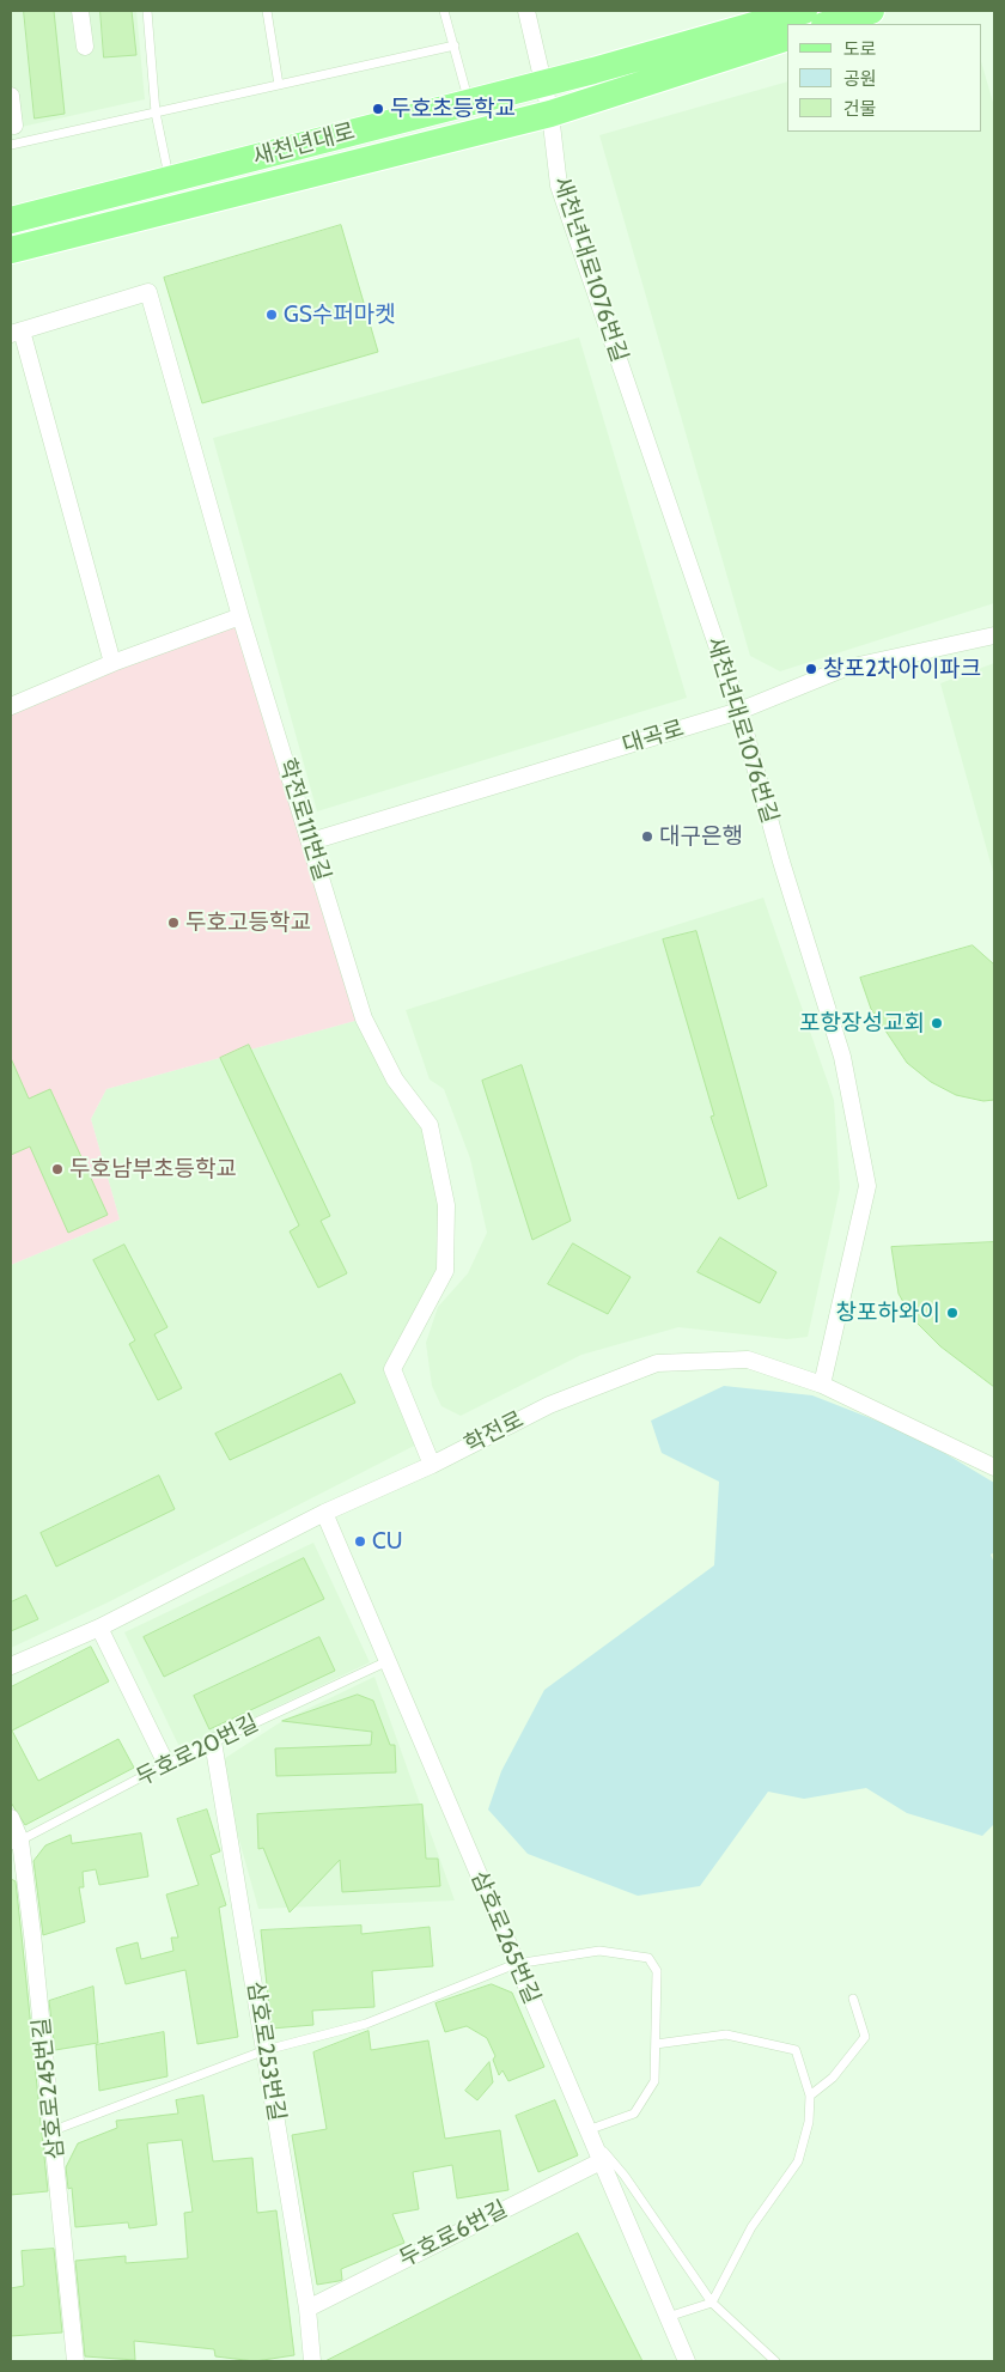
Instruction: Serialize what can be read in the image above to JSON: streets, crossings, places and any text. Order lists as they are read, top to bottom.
{
  "streets": {
    "main road": ["새천년대로"],
    "street": [
      "새천년대로1076번길",
      "대곡로",
      "학전로111번길",
      "학전로",
      "삼호로265번길",
      "삼호로253번길",
      "삼호로245번길",
      "두호로6번길"
    ],
    "lane": ["두호로20번길"]
  },
  "crossings": [
    ["새천년대로", "새천년대로1076번길"],
    ["새천년대로1076번길", "대곡로"],
    ["새천년대로1076번길", "학전로"],
    ["대곡로", "학전로111번길"],
    ["학전로111번길", "학전로"],
    ["학전로", "삼호로265번길"],
    ["두호로20번길", "삼호로265번길"],
    ["두호로20번길", "삼호로253번길"],
    ["두호로20번길", "삼호로245번길"],
    ["삼호로265번길", "두호로6번길"],
    ["삼호로253번길", "두호로6번길"]
  ],
  "places": [
    "두호초등학교",
    "GS수퍼마켓",
    "창포2차아이파크",
    "대구은행",
    "두호고등학교",
    "포항장성교회",
    "두호남부초등학교",
    "창포하와이",
    "CU"
  ],
  "legend": ["도로", "공원", "건물"]
}
